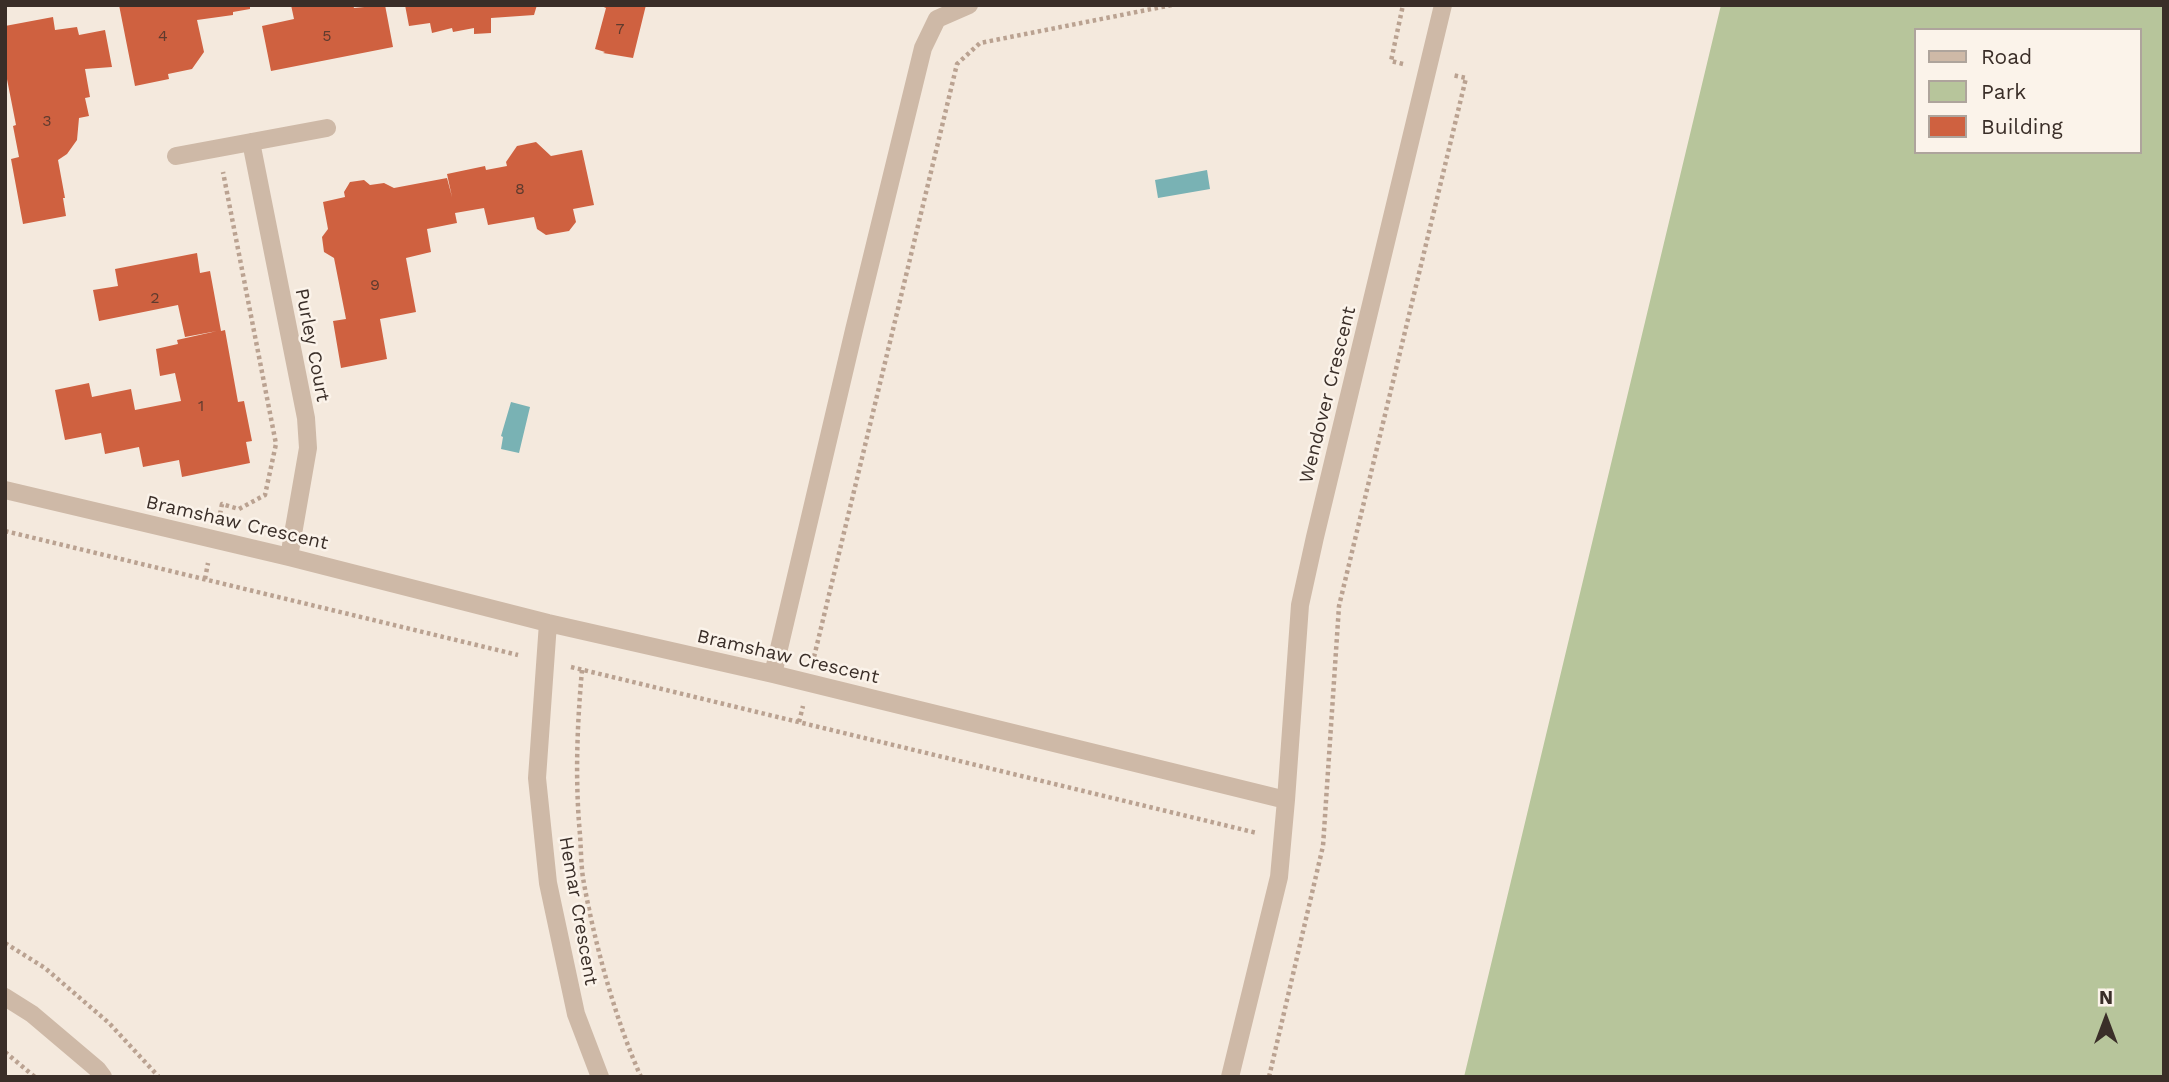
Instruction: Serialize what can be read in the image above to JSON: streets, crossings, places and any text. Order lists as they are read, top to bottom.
{
  "streets": {
    "street": [
      "Purley Court",
      "Wendover Crescent",
      "Bramshaw Crescent",
      "Hemar Crescent"
    ]
  },
  "crossings": [
    ["Purley Court", "Bramshaw Crescent"],
    ["Wendover Crescent", "Bramshaw Crescent"],
    ["Bramshaw Crescent", "Hemar Crescent"]
  ],
  "house_numbers": [
    "7",
    "4",
    "5",
    "3",
    "8",
    "9",
    "2",
    "1"
  ],
  "legend": ["Road", "Park", "Building"],
  "north": "top"
}
